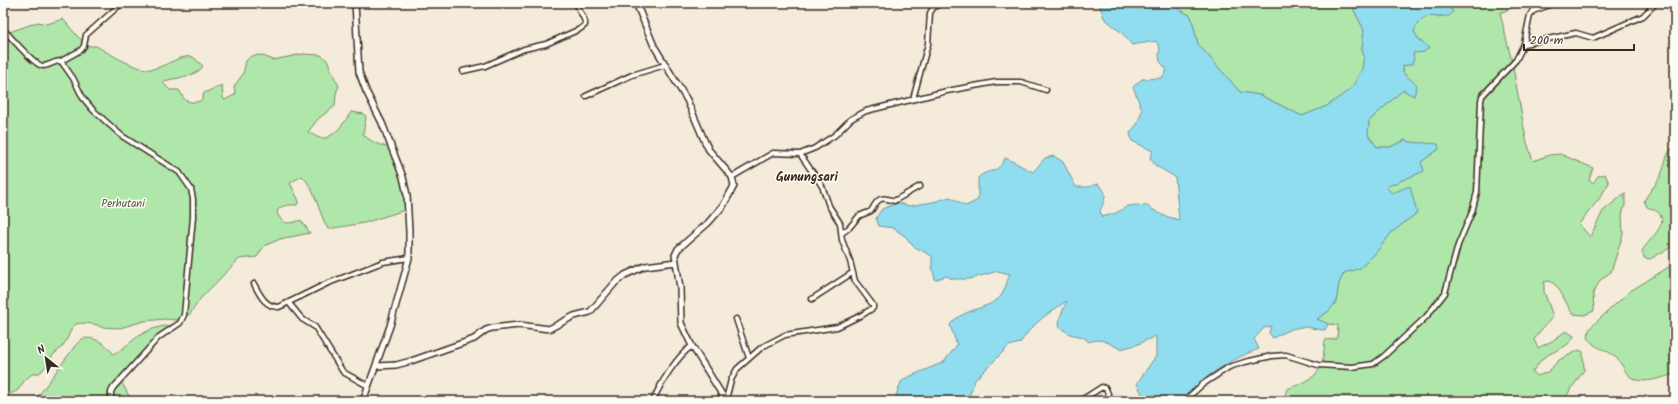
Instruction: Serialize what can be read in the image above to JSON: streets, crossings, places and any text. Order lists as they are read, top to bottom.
{
  "districts": ["Gunungsari"],
  "parks": ["Perhutani"],
  "scale_bar": "200 m",
  "north": "top left"
}
